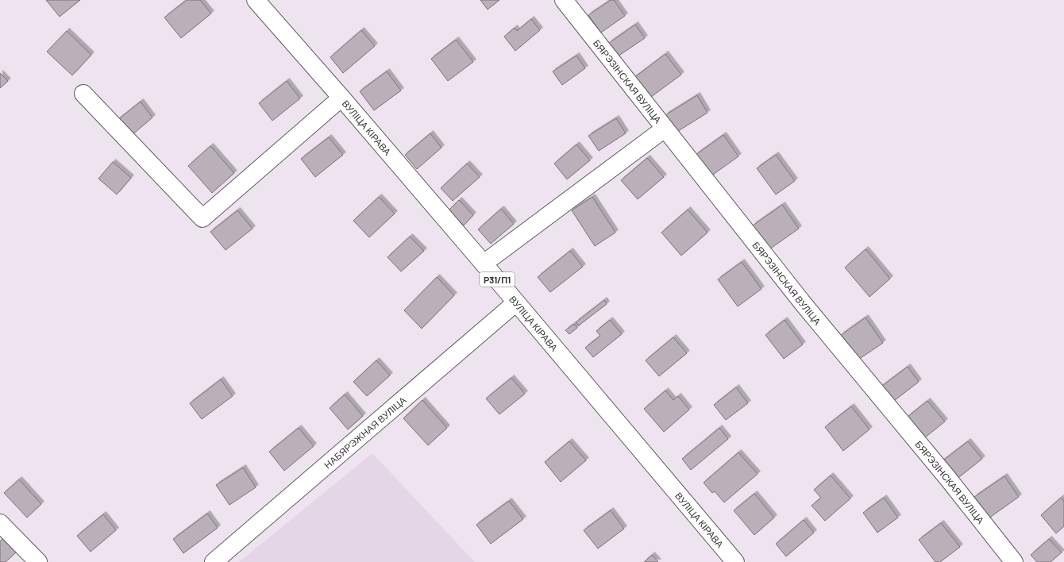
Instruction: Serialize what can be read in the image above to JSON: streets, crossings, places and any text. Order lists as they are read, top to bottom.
{
  "streets": {
    "street": [
      "БЯРЭЗІНСКАЯ ВУЛІЦА",
      "ВУЛІЦА КІРАВА",
      "Р31/П1",
      "НАБЯРЭЖНАЯ ВУЛІЦА"
    ]
  },
  "crossings": [
    ["ВУЛІЦА КІРАВА", "НАБЯРЭЖНАЯ ВУЛІЦА"]
  ]
}
